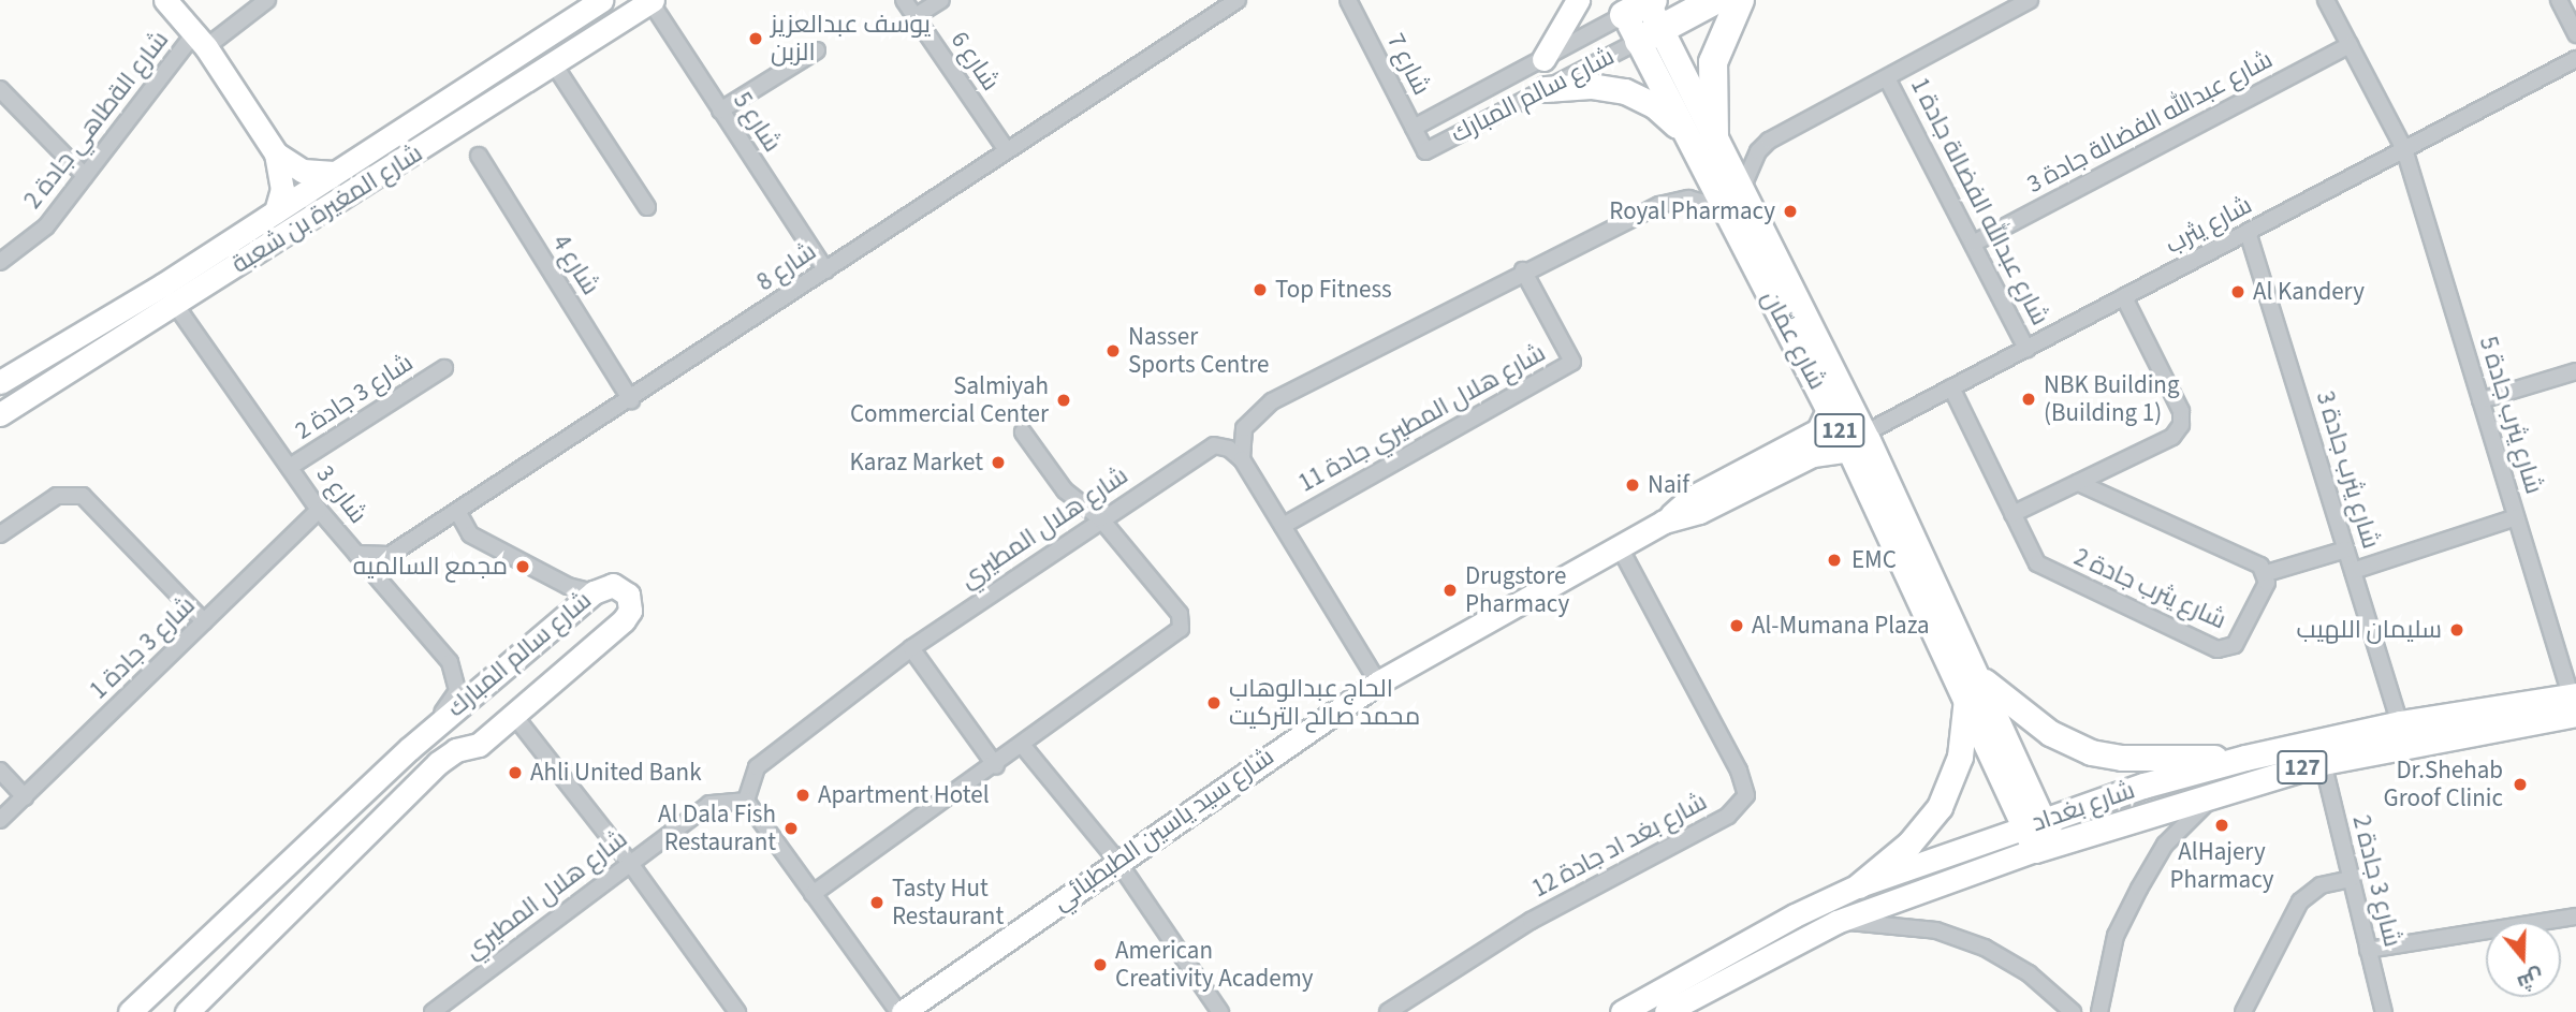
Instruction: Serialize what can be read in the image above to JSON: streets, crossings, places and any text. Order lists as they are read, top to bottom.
{
  "streets": {
    "main road": [
      "شارع عمّان",
      "121",
      "127",
      "شارع بغداد"
    ],
    "street": [
      "شارع 6",
      "شارع 7",
      "شارع سالم المبارك",
      "شارع الةطاهي جادة 2",
      "شارع 5",
      "شارع عبدالله الفضالة جادة 3",
      "شارع عبدالله الفضالة جادة 1",
      "شارع المغيرة بن شعبة",
      "شارع يثرب",
      "شارع 4",
      "شارع 8",
      "شارع 3 جادة 2",
      "شارع يثرب جادة 5",
      "شارع هلال المطيري جادة 11",
      "شارع يثرب جادة 3",
      "شارع 3",
      "شارع هلال المطيري",
      "شارع يثرب جادة 2",
      "شارع 3 جادة 1",
      "شارع سيد ياسين الطبطبائي",
      "شارع بغد اد جادة 12"
    ]
  },
  "crossings": [
    ["شارع 6", "شارع 8"],
    ["شارع 7", "شارع سالم المبارك"],
    ["شارع سالم المبارك", "شارع عمّان"],
    ["شارع سالم المبارك", "شارع 3"],
    ["شارع 5", "شارع المغيرة بن شعبة"],
    ["شارع 5", "شارع 8"],
    ["شارع عبدالله الفضالة جادة 3", "شارع عبدالله الفضالة جادة 1"],
    ["شارع عبدالله الفضالة جادة 3", "شارع يثرب جادة 5"],
    ["شارع عبدالله الفضالة جادة 1", "شارع يثرب"],
    ["شارع المغيرة بن شعبة", "شارع 3"],
    ["شارع يثرب", "شارع عمّان"],
    ["شارع يثرب", "شارع يثرب جادة 5"],
    ["شارع يثرب", "شارع يثرب جادة 3"],
    ["شارع يثرب", "شارع يثرب جادة 2"],
    ["شارع يثرب", "شارع سيد ياسين الطبطبائي"],
    ["شارع 4", "شارع 8"],
    ["شارع 8", "شارع 3"],
    ["شارع عمّان", "شارع بغداد"],
    ["شارع عمّان", "شارع سيد ياسين الطبطبائي"],
    ["شارع 3 جادة 2", "شارع 3"],
    ["شارع 3 جادة 2", "شارع بغداد"],
    ["شارع يثرب جادة 5", "شارع بغداد"],
    ["شارع يثرب جادة 3", "شارع بغداد"],
    ["شارع 3", "شارع 3 جادة 1"],
    ["شارع سيد ياسين الطبطبائي", "شارع بغد اد جادة 12"]
  ],
  "places": [
    "يوسف عبدالعزيز الزبن",
    "Royal Pharmacy",
    "Top Fitness",
    "Al Kandery",
    "Nasser Sports Centre",
    "NBK Building (Building 1)",
    "Salmiyah Commercial Center",
    "Karaz Market",
    "Naif",
    "EMC",
    "مجمع السالميه",
    "Drugstore Pharmacy",
    "Al-Mumana Plaza",
    "سليمان اللهيب",
    "الحاج عبدالوهاب محمد صالح التركيت",
    "Ahli United Bank",
    "Dr.Shehab Groof Clinic",
    "Apartment Hotel",
    "AlHajery Pharmacy",
    "Al Dala Fish Restaurant",
    "Tasty Hut Restaurant",
    "American Creativity Academy"
  ],
  "north": "bottom"
}
